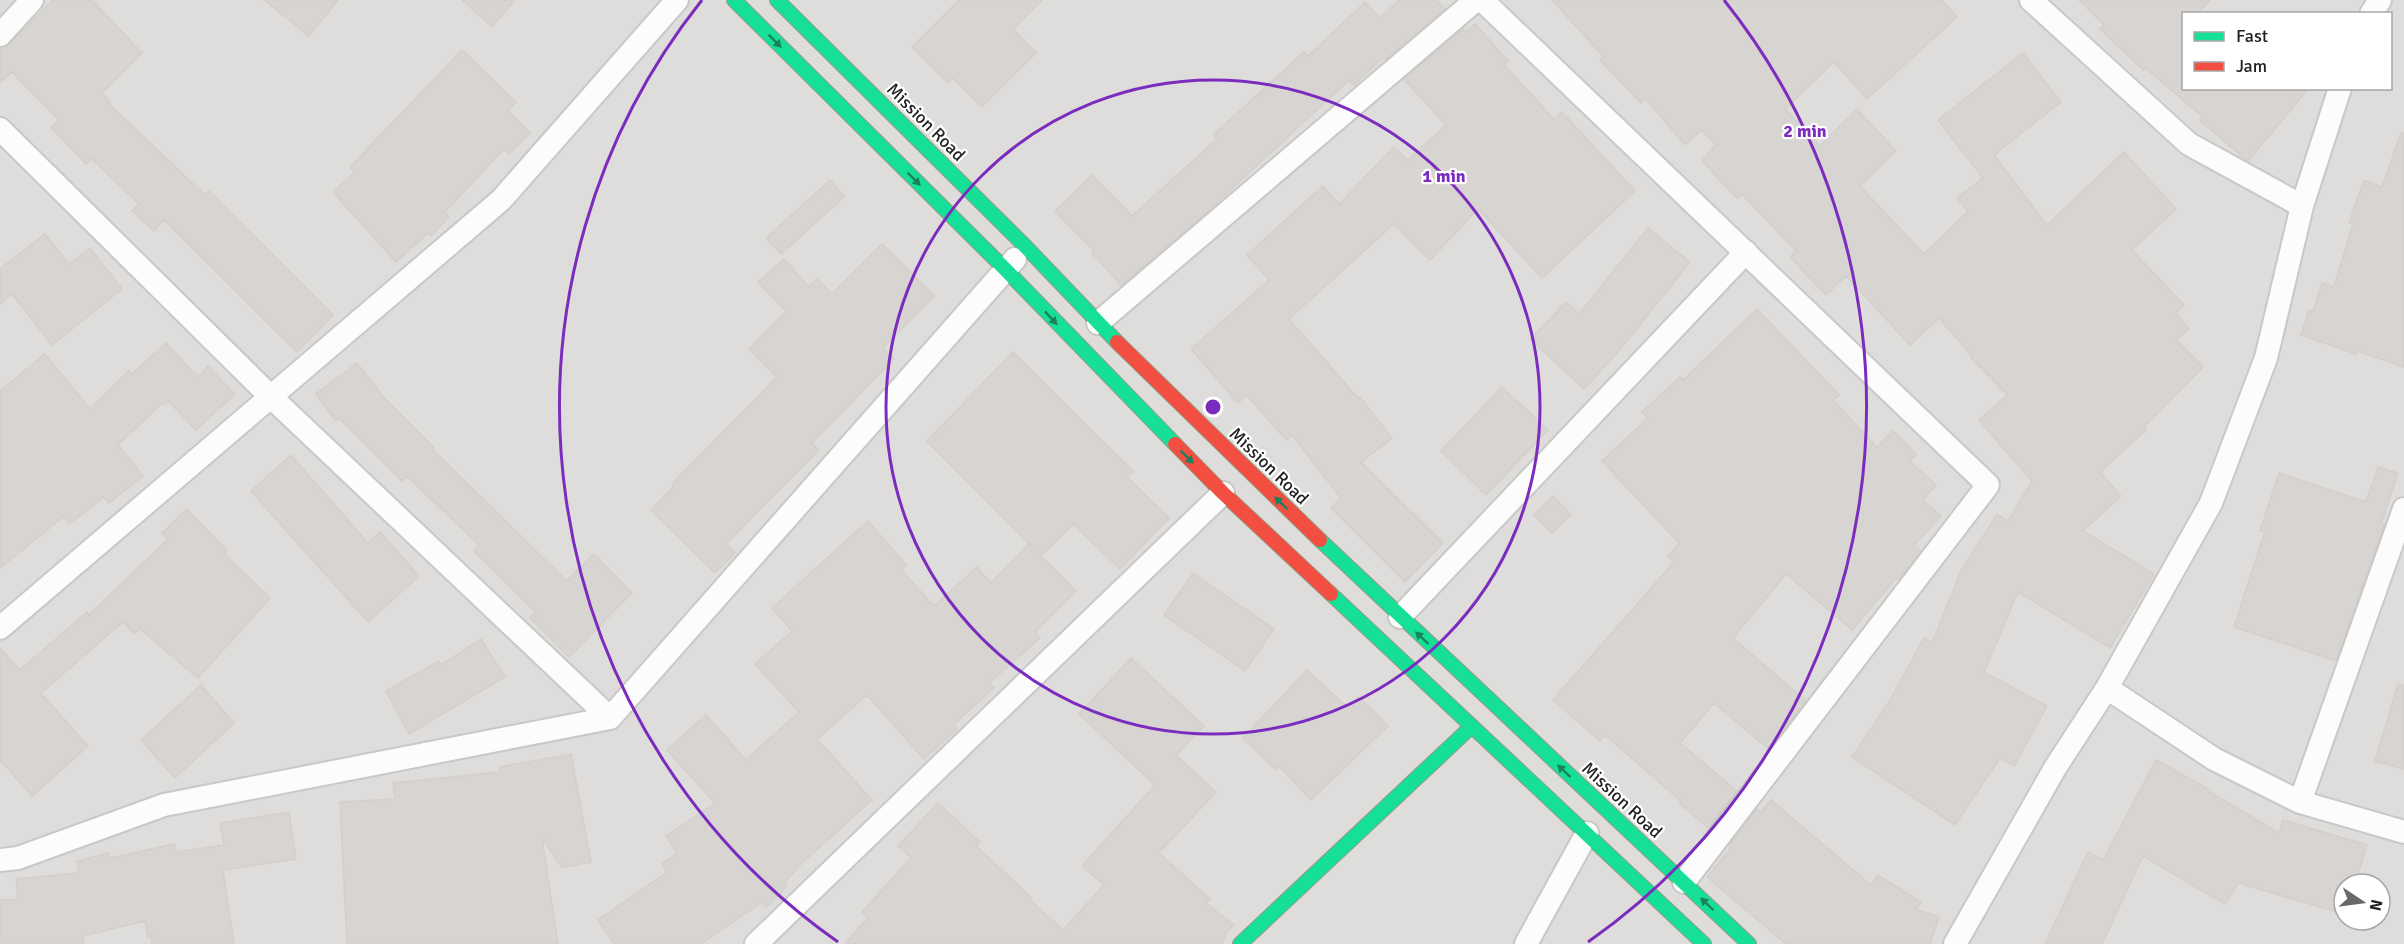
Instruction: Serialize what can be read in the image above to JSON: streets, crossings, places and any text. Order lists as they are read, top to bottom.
{
  "streets": {
    "street": ["Mission Road"]
  },
  "legend": ["Fast", "Jam"],
  "north": "right",
  "rings": ["2 min", "1 min"]
}
